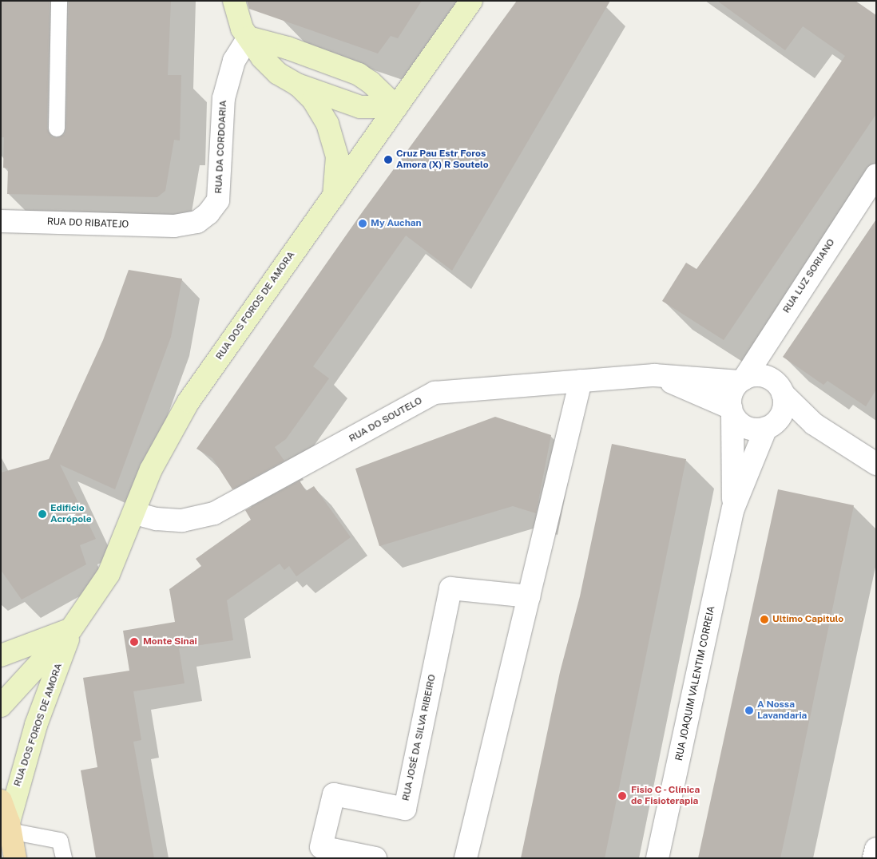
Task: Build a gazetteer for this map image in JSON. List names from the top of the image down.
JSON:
{
  "streets": {
    "main road": ["RUA DOS FOROS DE AMORA"],
    "street": [
      "RUA DA CORDOARIA",
      "RUA DO RIBATEJO",
      "RUA LUZ SORIANO",
      "RUA DO SOUTELO",
      "RUA JOAQUIM VALENTIM CORREIA",
      "RUA JOSÉ DA SILVA RIBEIRO"
    ]
  },
  "crossings": [
    ["RUA DA CORDOARIA", "RUA DO RIBATEJO"],
    ["RUA DOS FOROS DE AMORA", "RUA DO SOUTELO"]
  ],
  "places": [
    "Cruz Pau Estr Foros Amora (X) R Soutelo",
    "My Auchan",
    "Edificio Acrópole",
    "Ultimo Capitulo",
    "Monte Sinai",
    "A Nossa Lavandaria",
    "Fisio C - Clínica de Fisioterapia"
  ]
}
